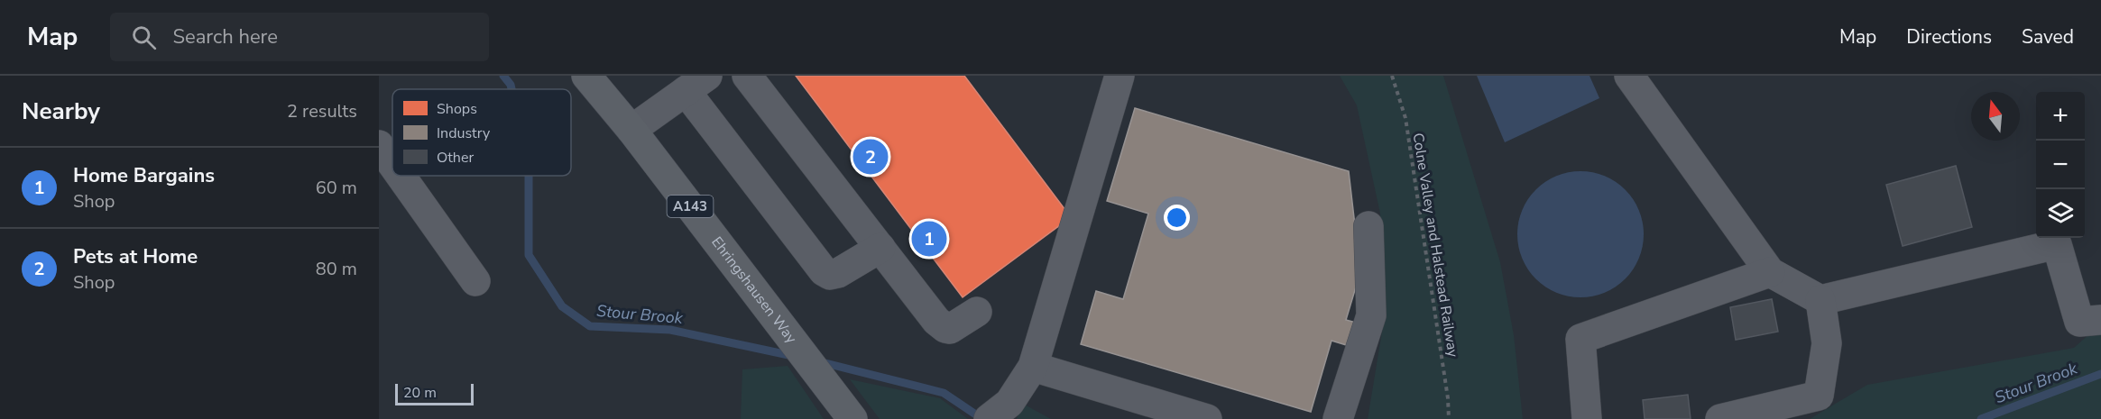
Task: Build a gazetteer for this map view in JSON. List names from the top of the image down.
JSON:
{
  "streets": {
    "main road": ["A143", "Ehringshausen Way"],
    "path": ["Colne Valley and Halstead Railway"]
  },
  "water": ["Stour Brook"],
  "legend": ["Shops", "Industry", "Other"],
  "scale_bar": "20 m",
  "north": "top",
  "page": {
    "header": "Map",
    "search": "Search here",
    "nav": ["Map", "Directions", "Saved"],
    "heading": ["Nearby", "2 results"],
    "map_buttons": ["+", "−"],
    "pins": ["2", "1"],
    "list": [
      {
        "mark": "1",
        "name": "Home Bargains",
        "note": "Shop",
        "value": "60 m"
      },
      {
        "mark": "2",
        "name": "Pets at Home",
        "note": "Shop",
        "value": "80 m"
      }
    ],
    "scale": "20 m"
  }
}
